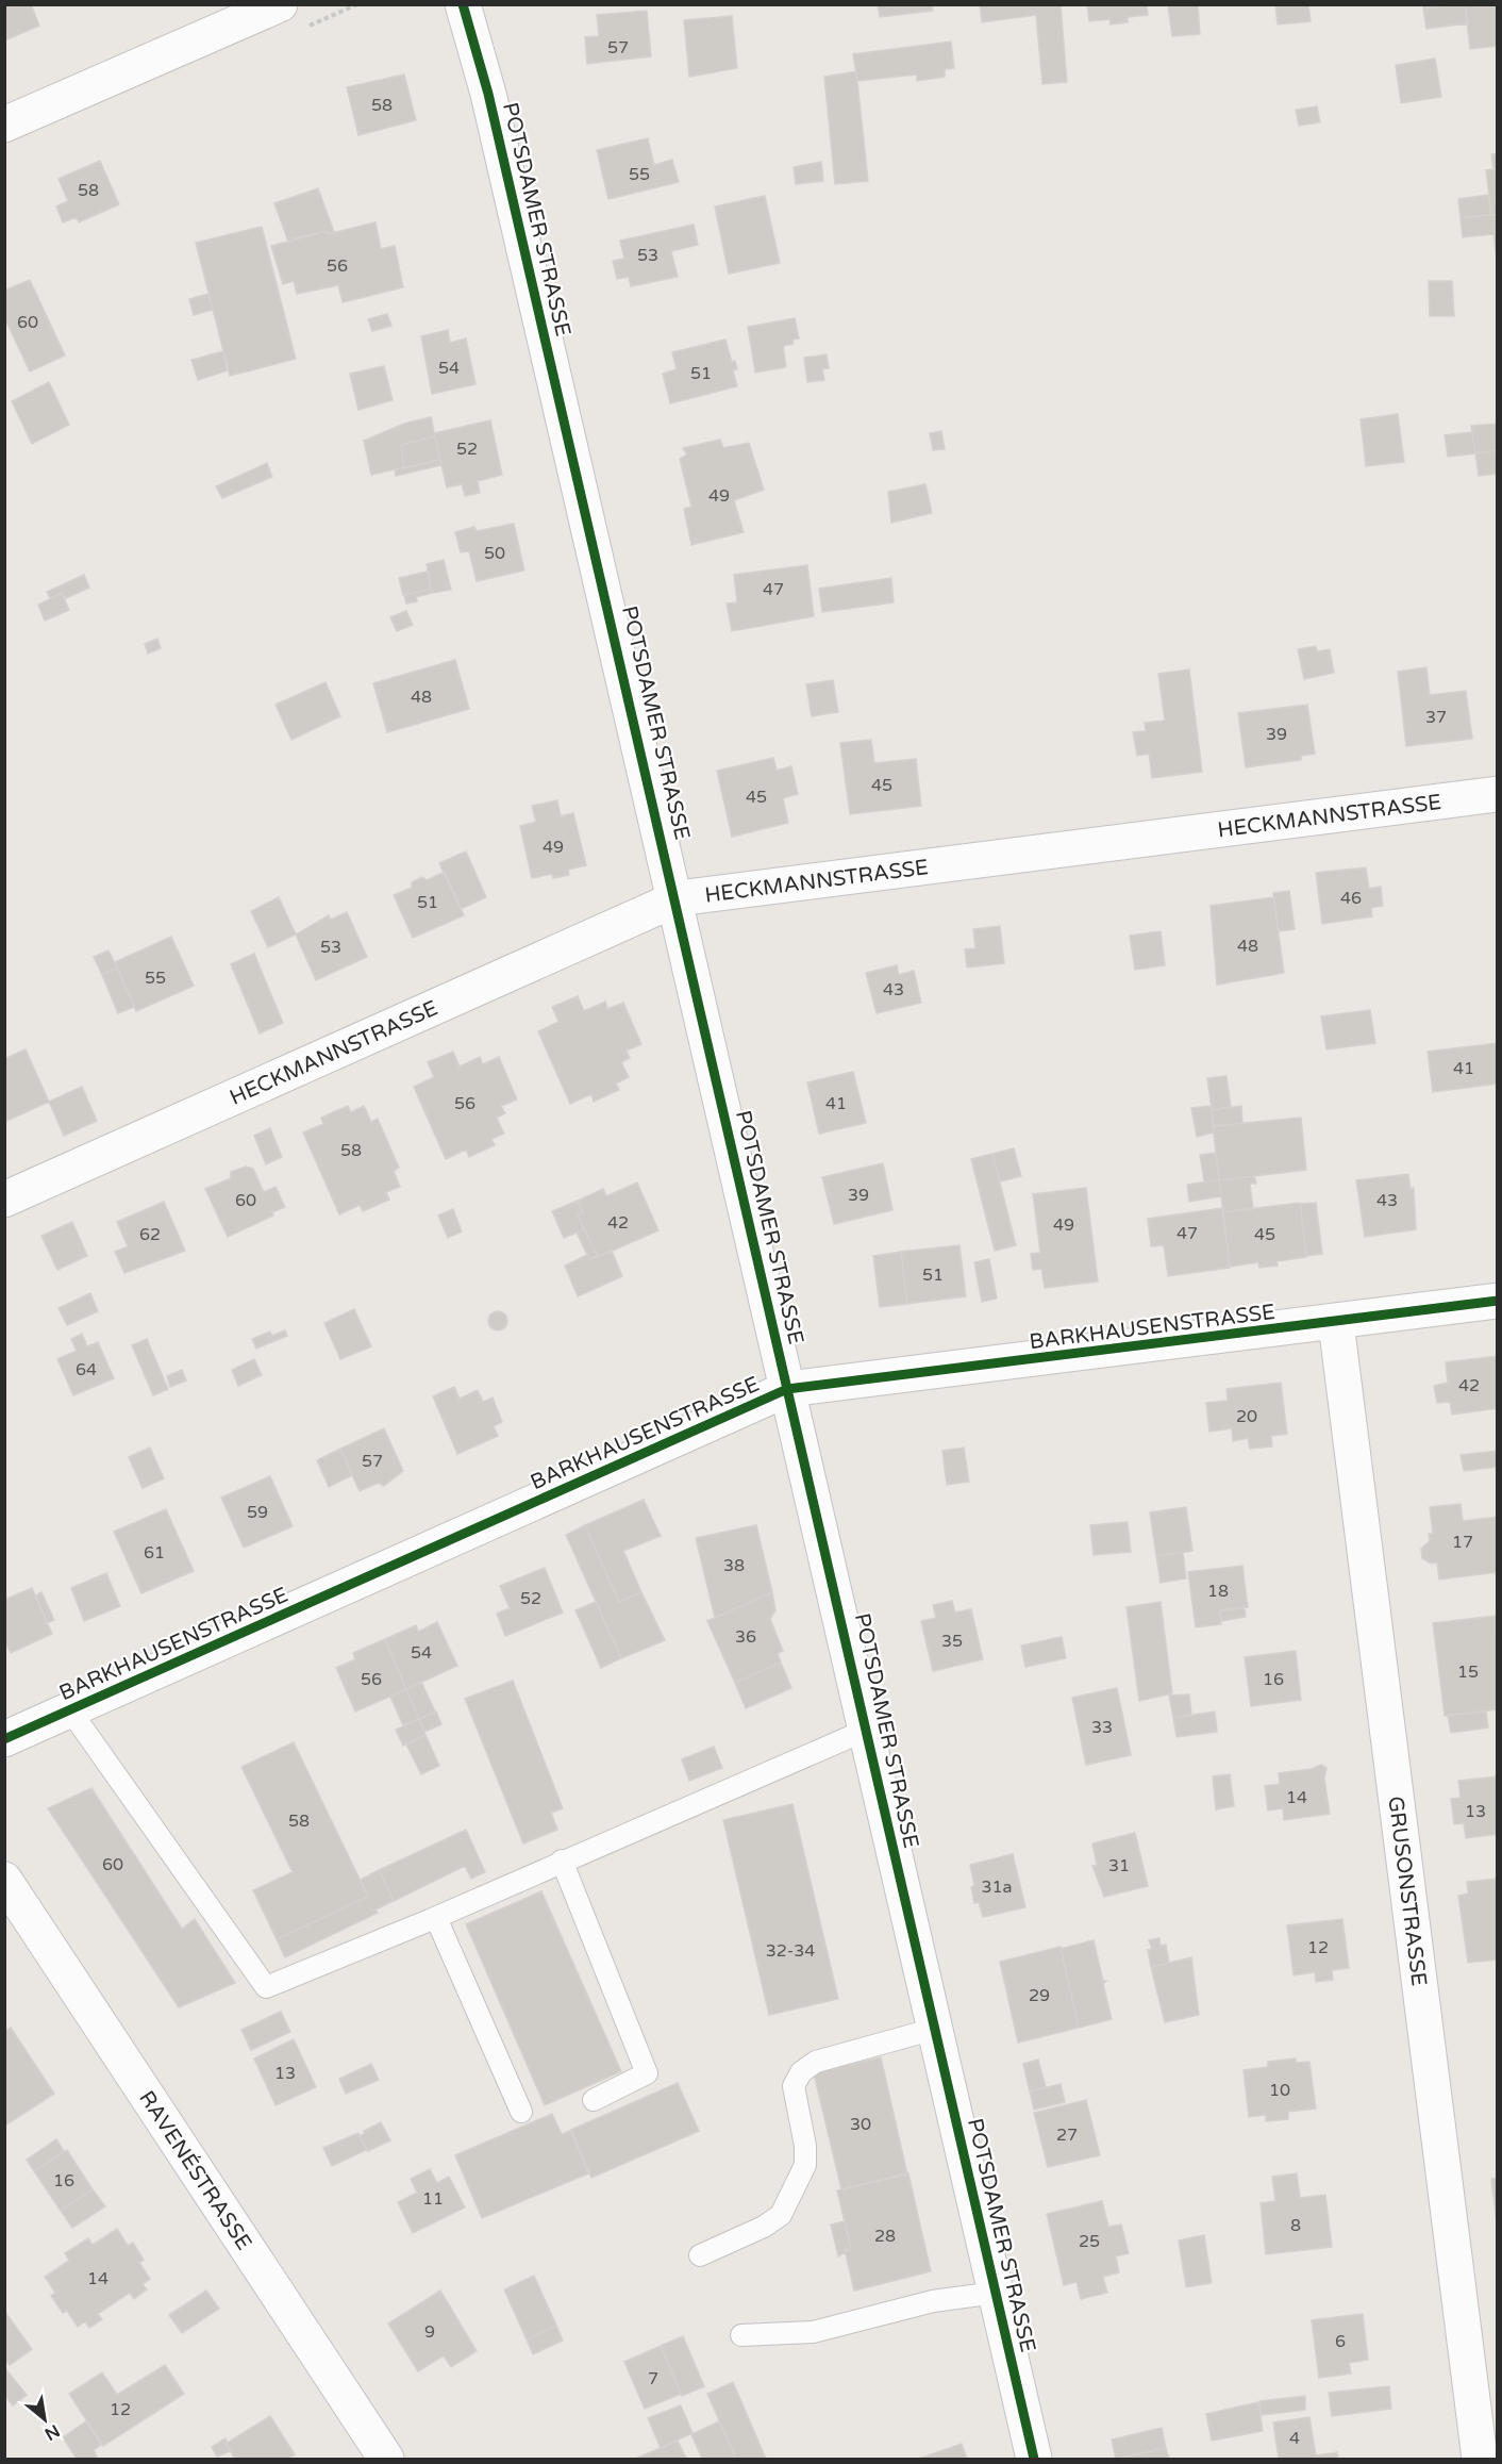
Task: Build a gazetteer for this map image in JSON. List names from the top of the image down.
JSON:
{
  "streets": {
    "street": [
      "POTSDAMER STRASSE",
      "HECKMANNSTRASSE",
      "BARKHAUSENSTRASSE",
      "GRUSONSTRASSE",
      "RAVENÉSTRASSE"
    ]
  },
  "crossings": [
    ["POTSDAMER STRASSE", "HECKMANNSTRASSE"],
    ["POTSDAMER STRASSE", "BARKHAUSENSTRASSE"],
    ["BARKHAUSENSTRASSE", "GRUSONSTRASSE"]
  ],
  "house_numbers": [
    "57",
    "58",
    "55",
    "58",
    "53",
    "56",
    "60",
    "54",
    "51",
    "52",
    "49",
    "50",
    "47",
    "48",
    "37",
    "39",
    "45",
    "45",
    "49",
    "46",
    "51",
    "48",
    "53",
    "55",
    "43",
    "41",
    "56",
    "41",
    "58",
    "39",
    "60",
    "43",
    "42",
    "49",
    "47",
    "62",
    "45",
    "51",
    "64",
    "42",
    "20",
    "57",
    "59",
    "17",
    "61",
    "38",
    "18",
    "52",
    "36",
    "35",
    "54",
    "15",
    "56",
    "16",
    "33",
    "14",
    "13",
    "58",
    "60",
    "31",
    "31a",
    "12",
    "32-34",
    "29",
    "13",
    "10",
    "30",
    "27",
    "16",
    "11",
    "8",
    "28",
    "25",
    "14",
    "9",
    "6",
    "7",
    "12",
    "4"
  ],
  "north": "bottom right"
}
